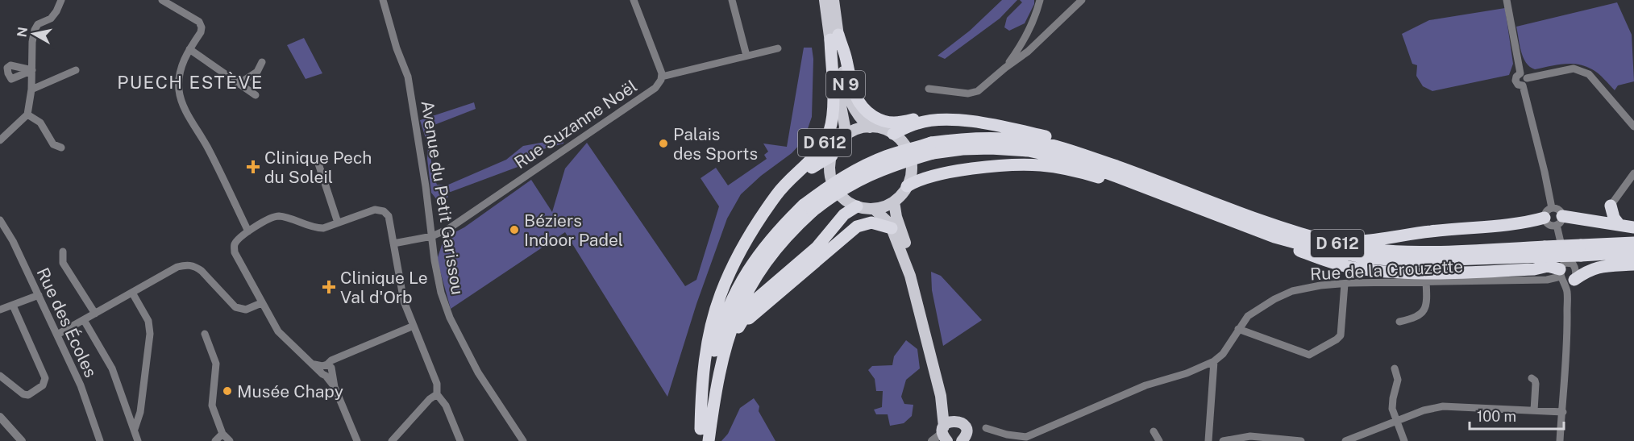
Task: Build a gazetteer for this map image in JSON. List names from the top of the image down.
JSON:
{
  "streets": {
    "highway": ["D 612"],
    "main road": ["N 9"],
    "street": [
      "Rue Suzanne Noël",
      "Avenue du Petit Garissou",
      "Rue de la Crouzette",
      "Rue des Écoles"
    ]
  },
  "crossings": [
    ["N 9", "D 612"],
    ["Rue Suzanne Noël", "Avenue du Petit Garissou"],
    ["D 612", "Rue de la Crouzette"]
  ],
  "districts": ["PUECH ESTÈVE"],
  "places": {
    "other": ["Palais des Sports", "Béziers Indoor Padel", "Musée Chapy"],
    "health": ["Clinique Pech du Soleil", "Clinique Le Val d'Orb"]
  },
  "scale_bar": "100 m",
  "north": "left"
}
